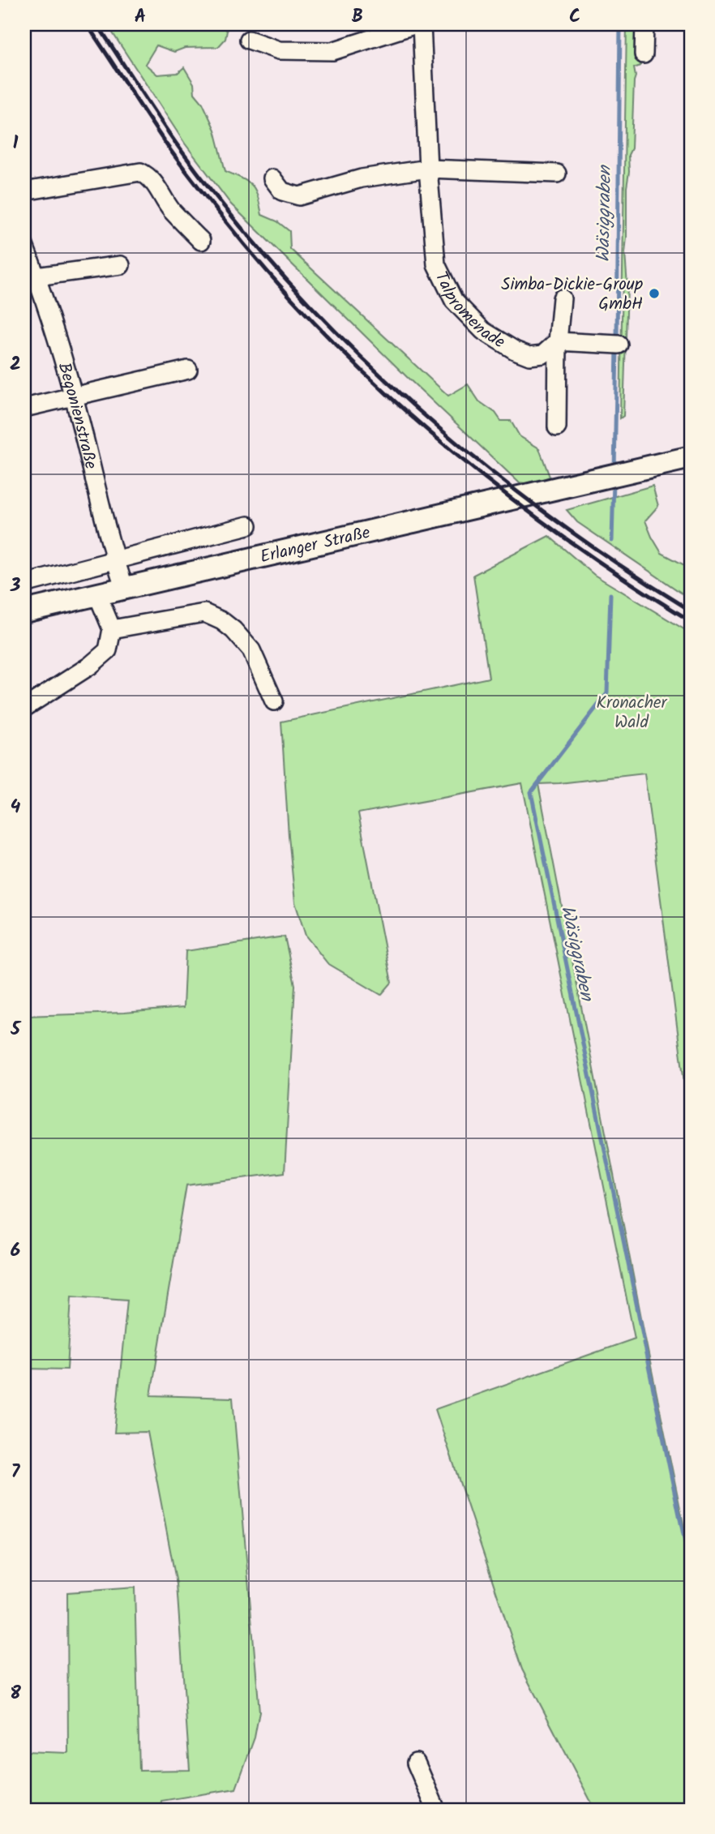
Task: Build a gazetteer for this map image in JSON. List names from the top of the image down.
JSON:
{
  "streets": {
    "main road": ["Erlanger Straße"],
    "street": ["Talpromenade", "Begonienstraße"]
  },
  "crossings": [
    ["Begonienstraße", "Erlanger Straße"]
  ],
  "water": ["Wäsiggraben"],
  "parks": ["Kronacher Wald"],
  "places": ["Simba-Dickie-Group GmbH"],
  "grid": {
    "columns": ["A", "B", "C"],
    "rows": [
      "1",
      "2",
      "3",
      "4",
      "5",
      "6",
      "7",
      "8"
    ]
  }
}
